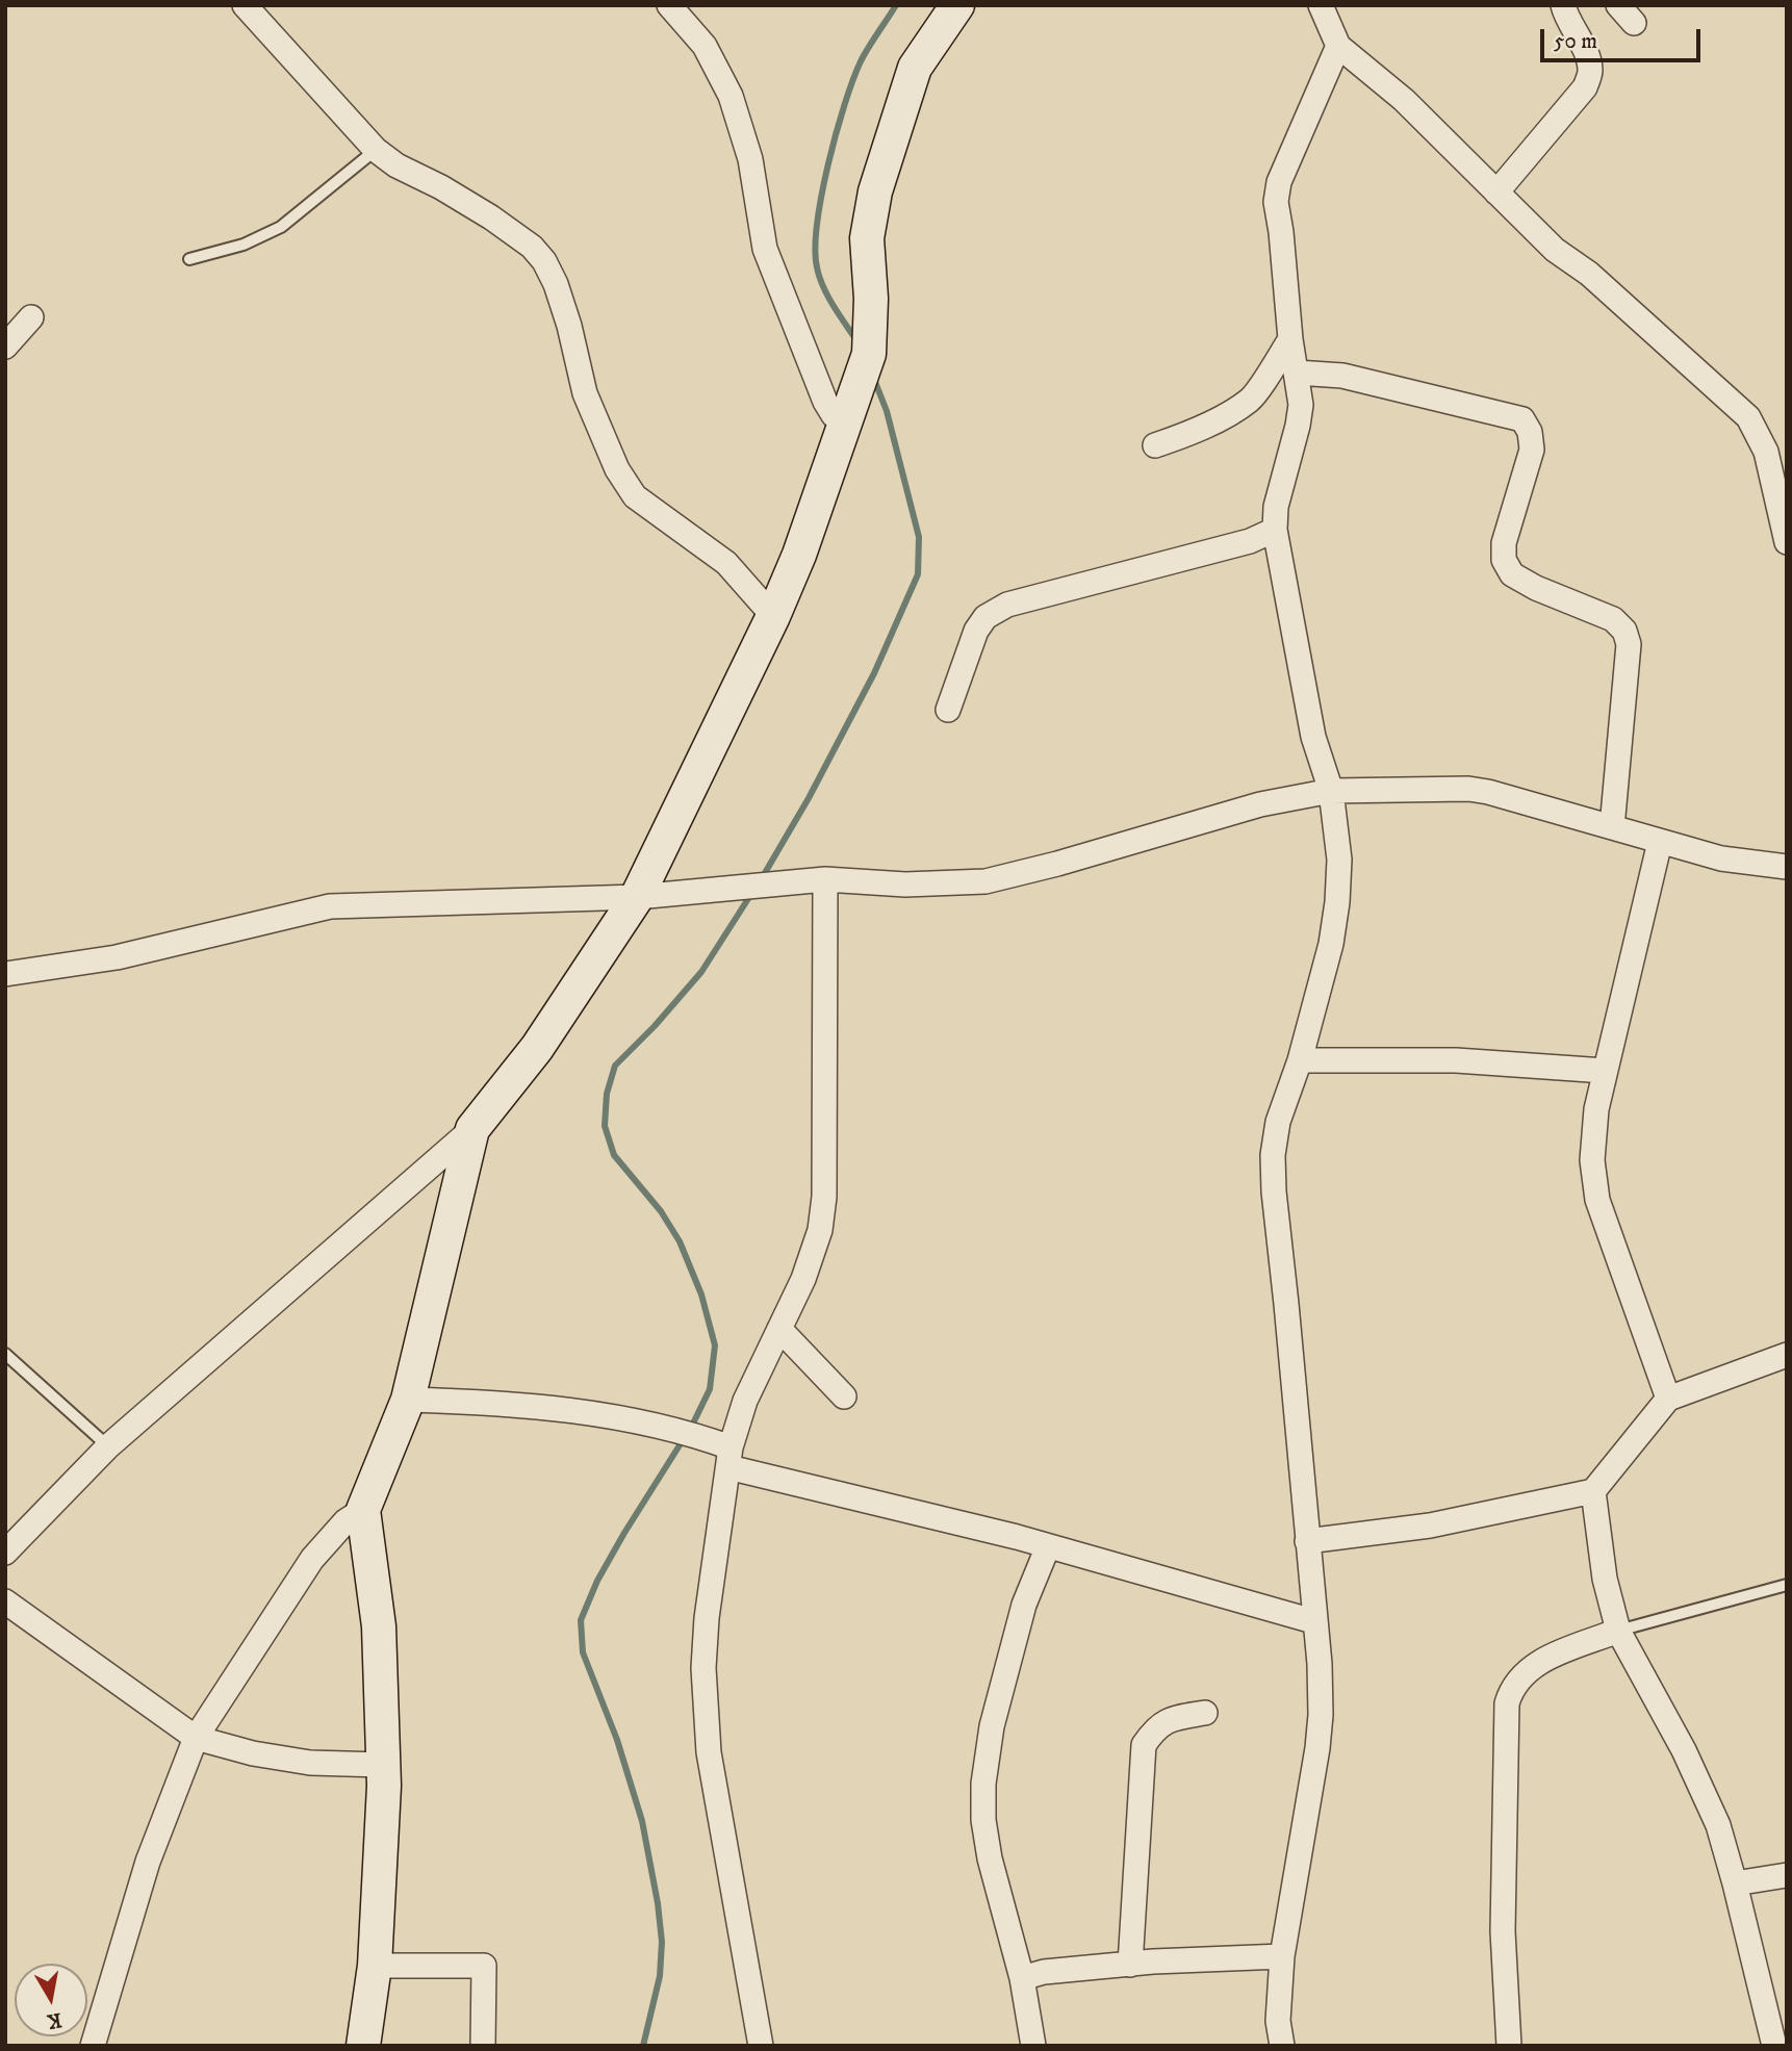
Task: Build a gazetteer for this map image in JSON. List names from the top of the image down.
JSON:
{
  "scale_bar": "50 m",
  "north": "bottom"
}
